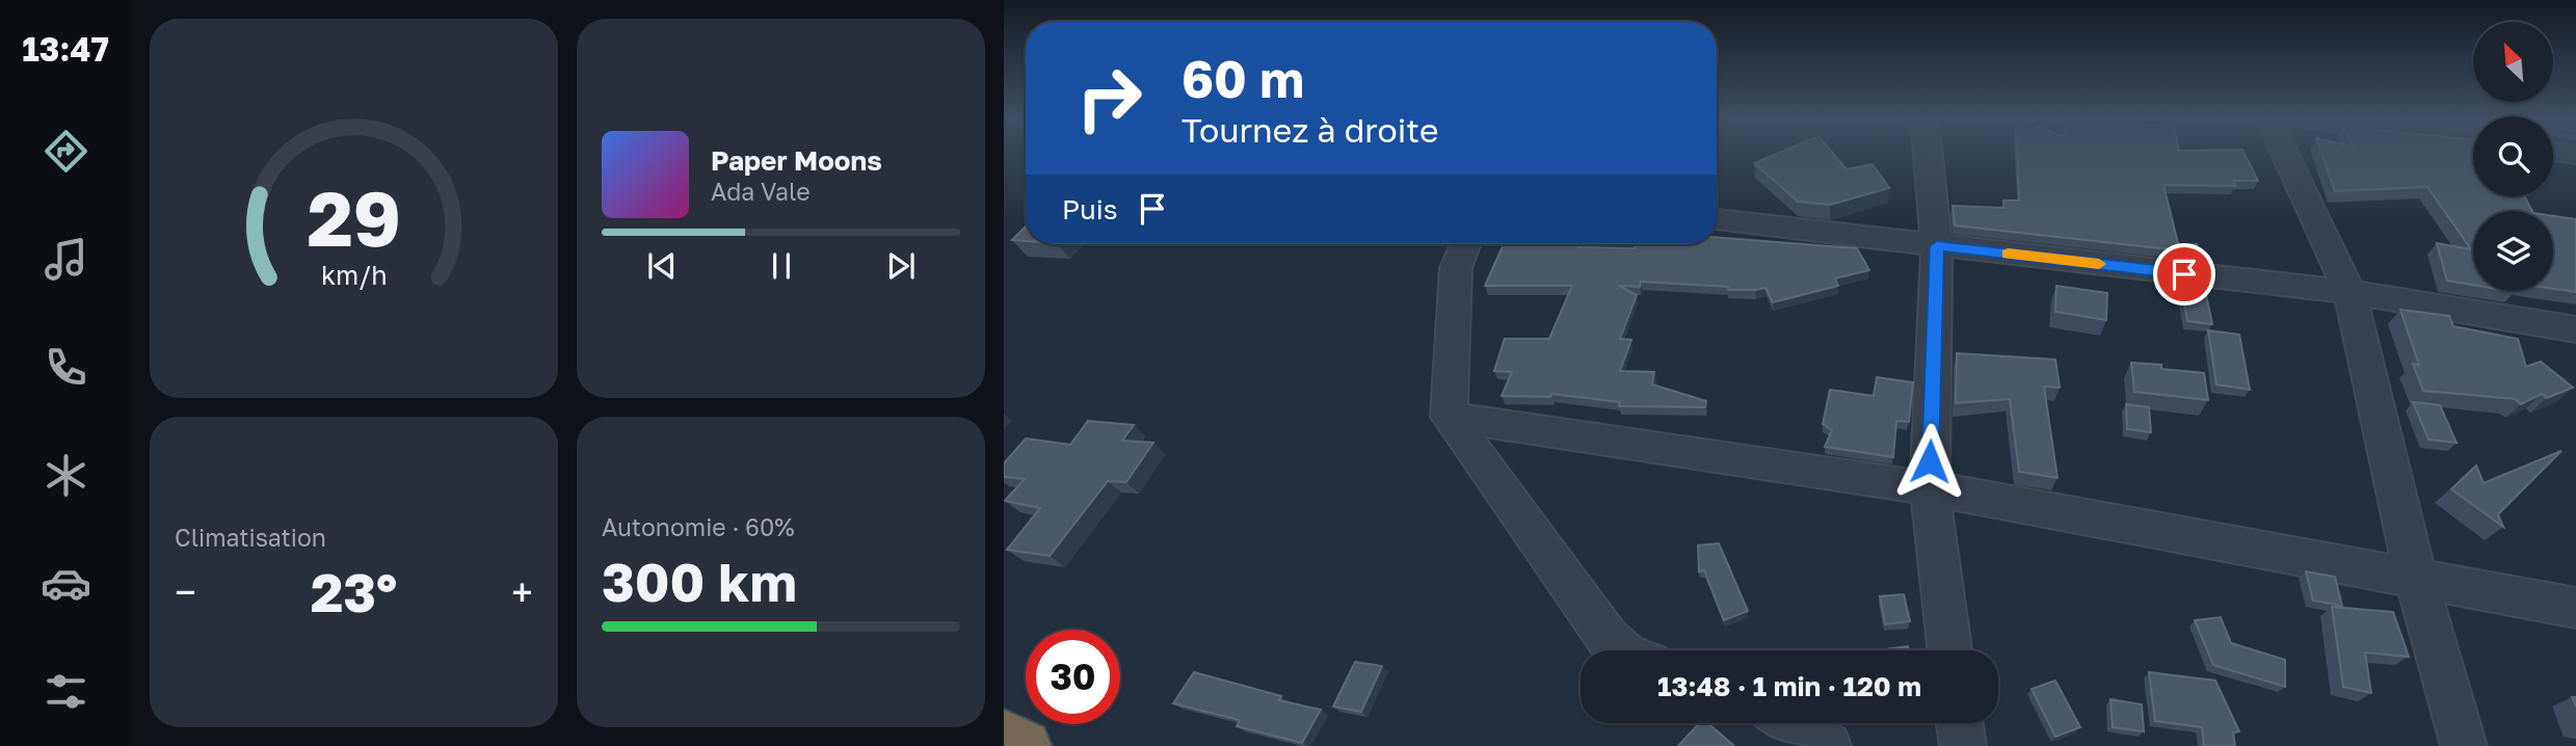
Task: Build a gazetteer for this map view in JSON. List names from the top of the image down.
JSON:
{
  "north": "top left",
  "page": {
    "tabs": "13:47",
    "turn": ["60 m", "Tournez à droite"],
    "song": ["Paper Moons", "Ada Vale"],
    "then": "Puis",
    "tile": [
      "Climatisation",
      ["Autonomie · 60%", "300 km"]
    ],
    "heat": ["−", "23°", "+"],
    "limit": "30",
    "trip": "13:48 · 1 min · 120 m",
    "gauge": ["29", "km/h"]
  }
}
